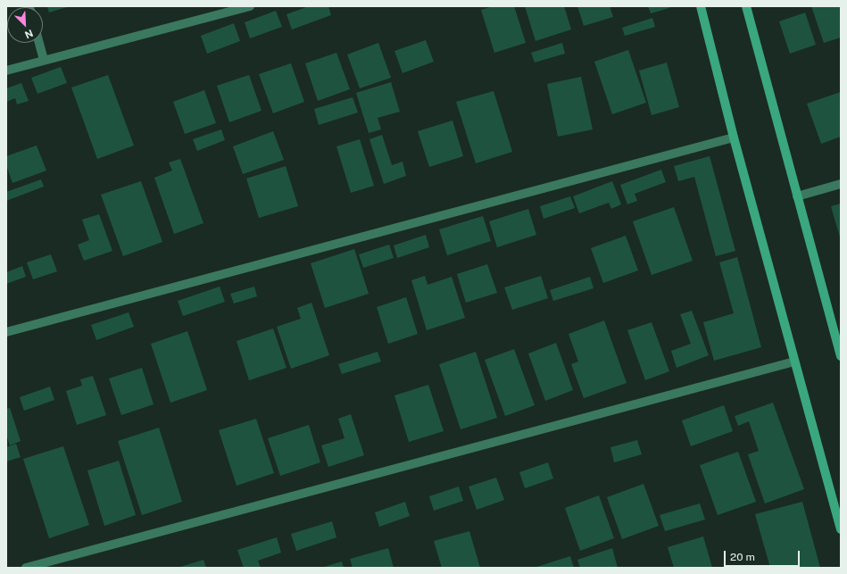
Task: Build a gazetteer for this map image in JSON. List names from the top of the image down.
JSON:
{
  "scale_bar": "20 m",
  "north": "bottom right"
}
